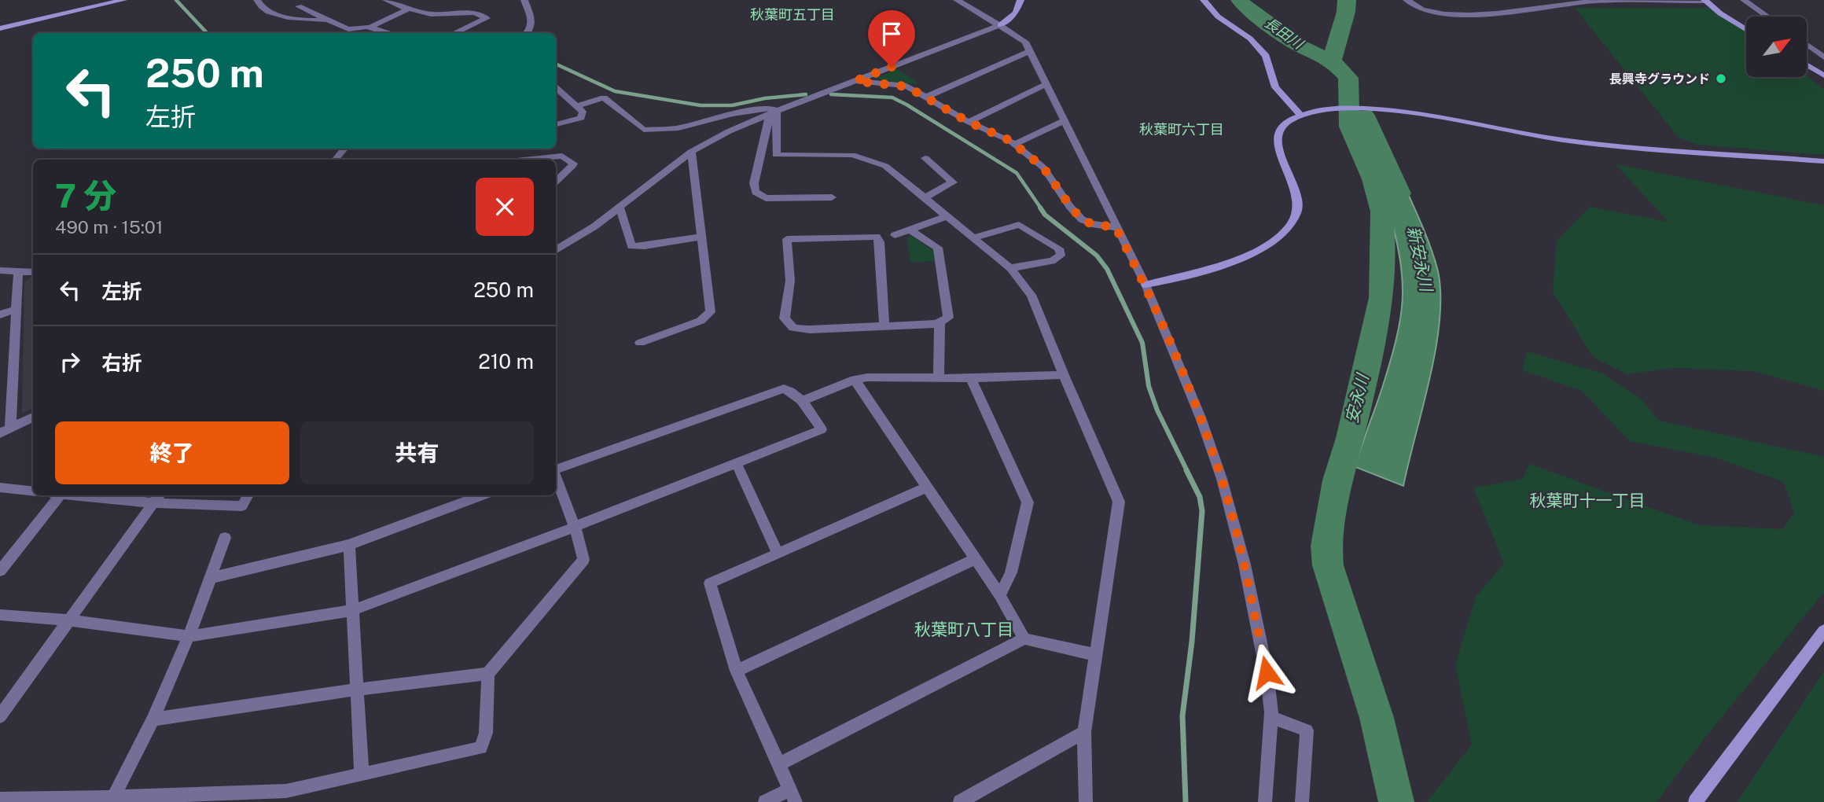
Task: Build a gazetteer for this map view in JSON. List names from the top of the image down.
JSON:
{
  "districts": [
    "秋葉町五丁目",
    "秋葉町六丁目",
    "秋葉町十一丁目",
    "秋葉町八丁目"
  ],
  "water": ["長田川", "新安永川", "安永川"],
  "places": ["長興寺グラウンド"],
  "north": "top right",
  "page": {
    "turn": ["250 m", "左折"],
    "heading": ["7 分", "490 m · 15:01"],
    "list": [
      {
        "name": "左折",
        "value": "250 m"
      },
      {
        "name": "右折",
        "value": "210 m"
      }
    ],
    "buttons": ["終了", "共有"]
  }
}
